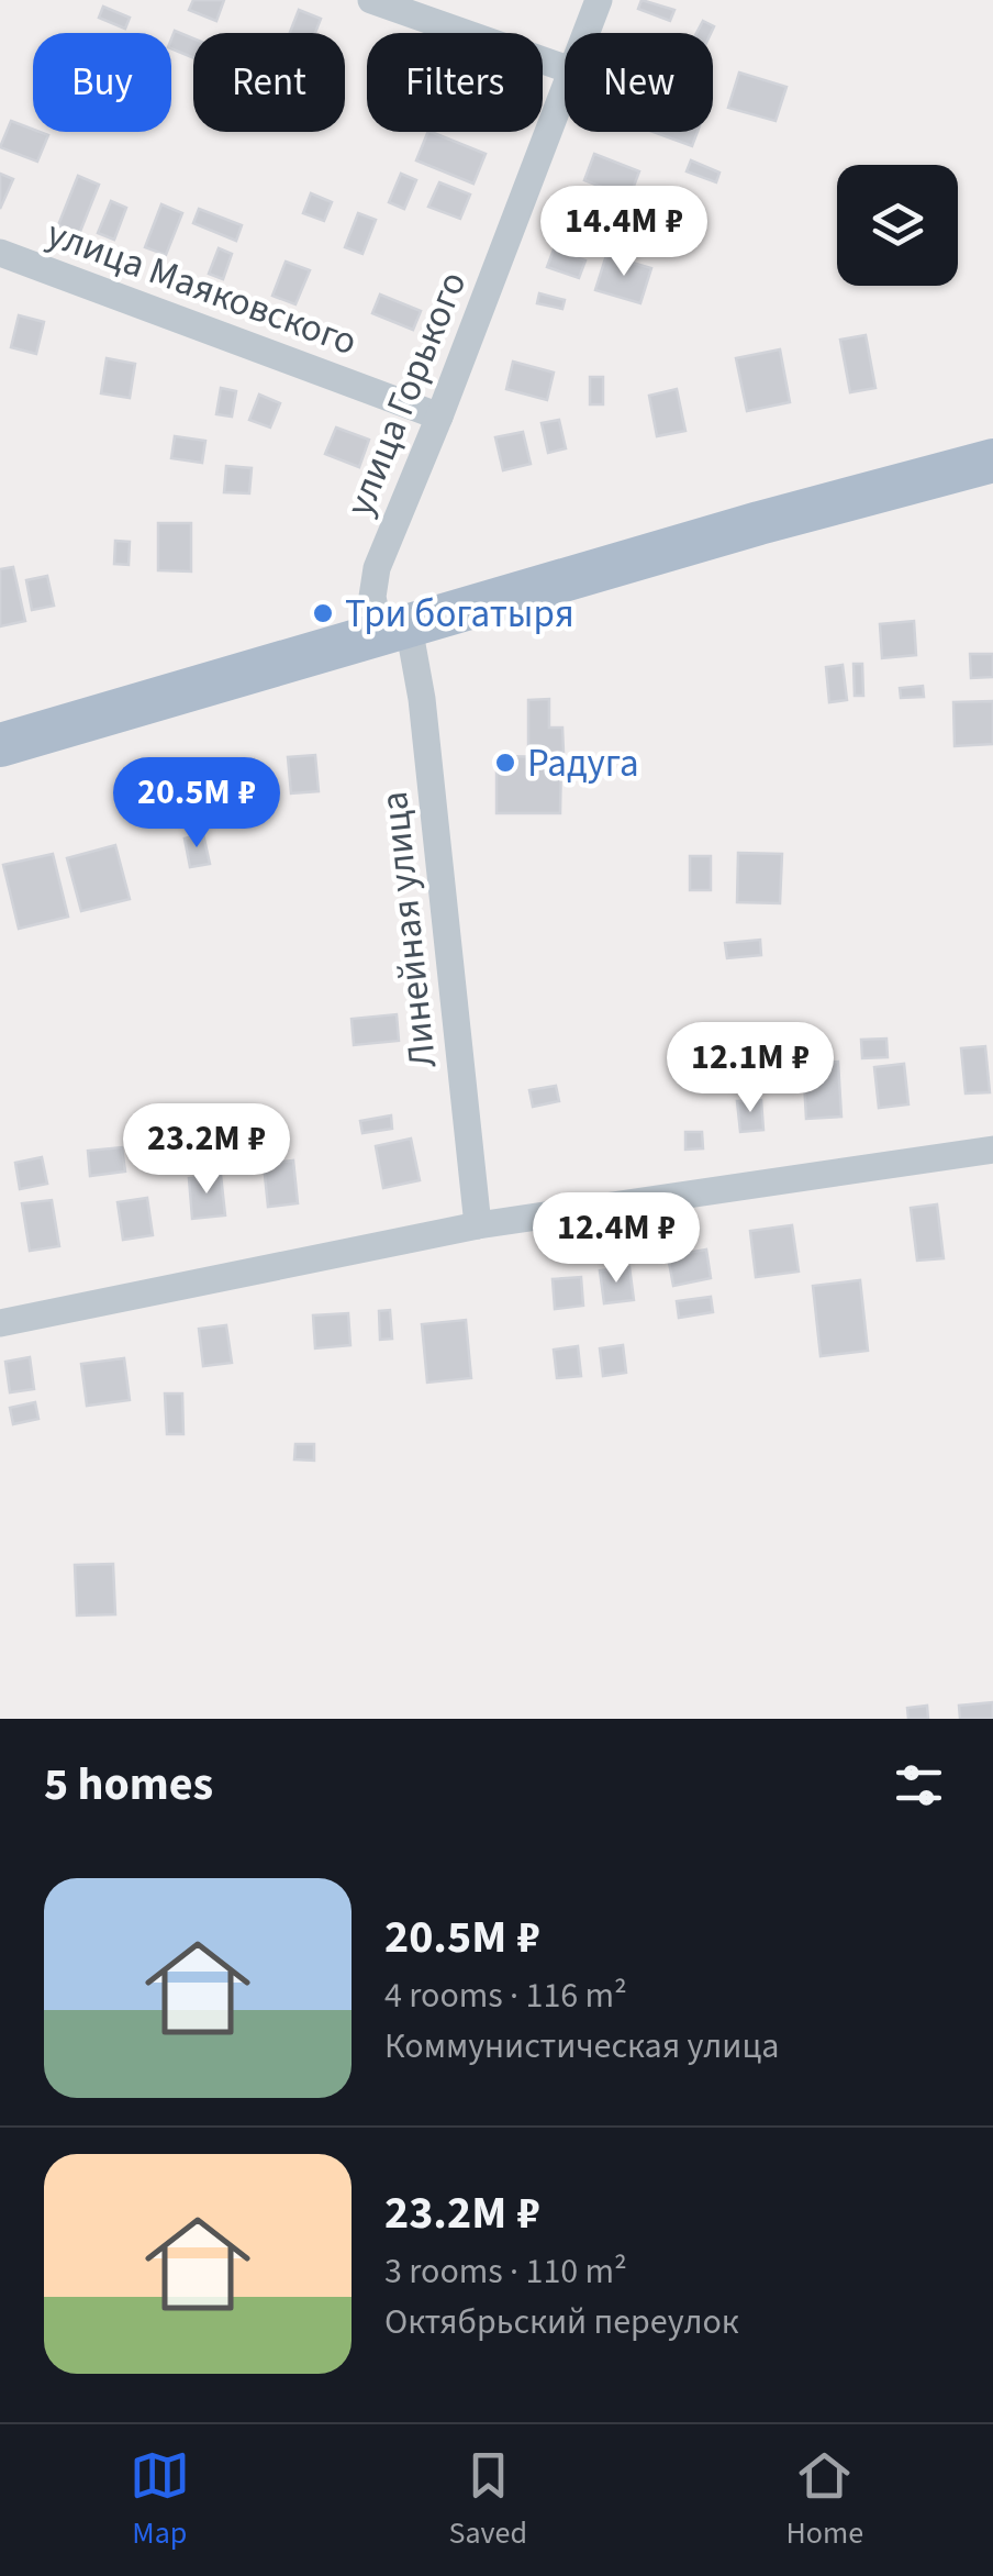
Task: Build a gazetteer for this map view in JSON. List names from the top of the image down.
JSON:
{
  "streets": {
    "street": ["улица Маяковского", "улица Горького", "Линейная улица"]
  },
  "crossings": [
    ["улица Маяковского", "улица Горького"],
    ["улица Горького", "Линейная улица"]
  ],
  "places": ["Три богатыря", "Радуга"],
  "page": {
    "chip": [
      "Buy",
      "Rent",
      "Filters",
      "New"
    ],
    "price": [
      "14.4M ₽",
      "20.5M ₽",
      "12.1M ₽",
      "23.2M ₽",
      "12.4M ₽"
    ],
    "heading": "5 homes",
    "list": [
      {
        "name": "20.5M ₽",
        "note": "4 rooms · 116 m² · Коммунистическая улица"
      },
      {
        "name": "23.2M ₽",
        "note": "3 rooms · 110 m² · Октябрьский переулок"
      }
    ],
    "tabs": ["Map", "Saved", "Home"]
  }
}
